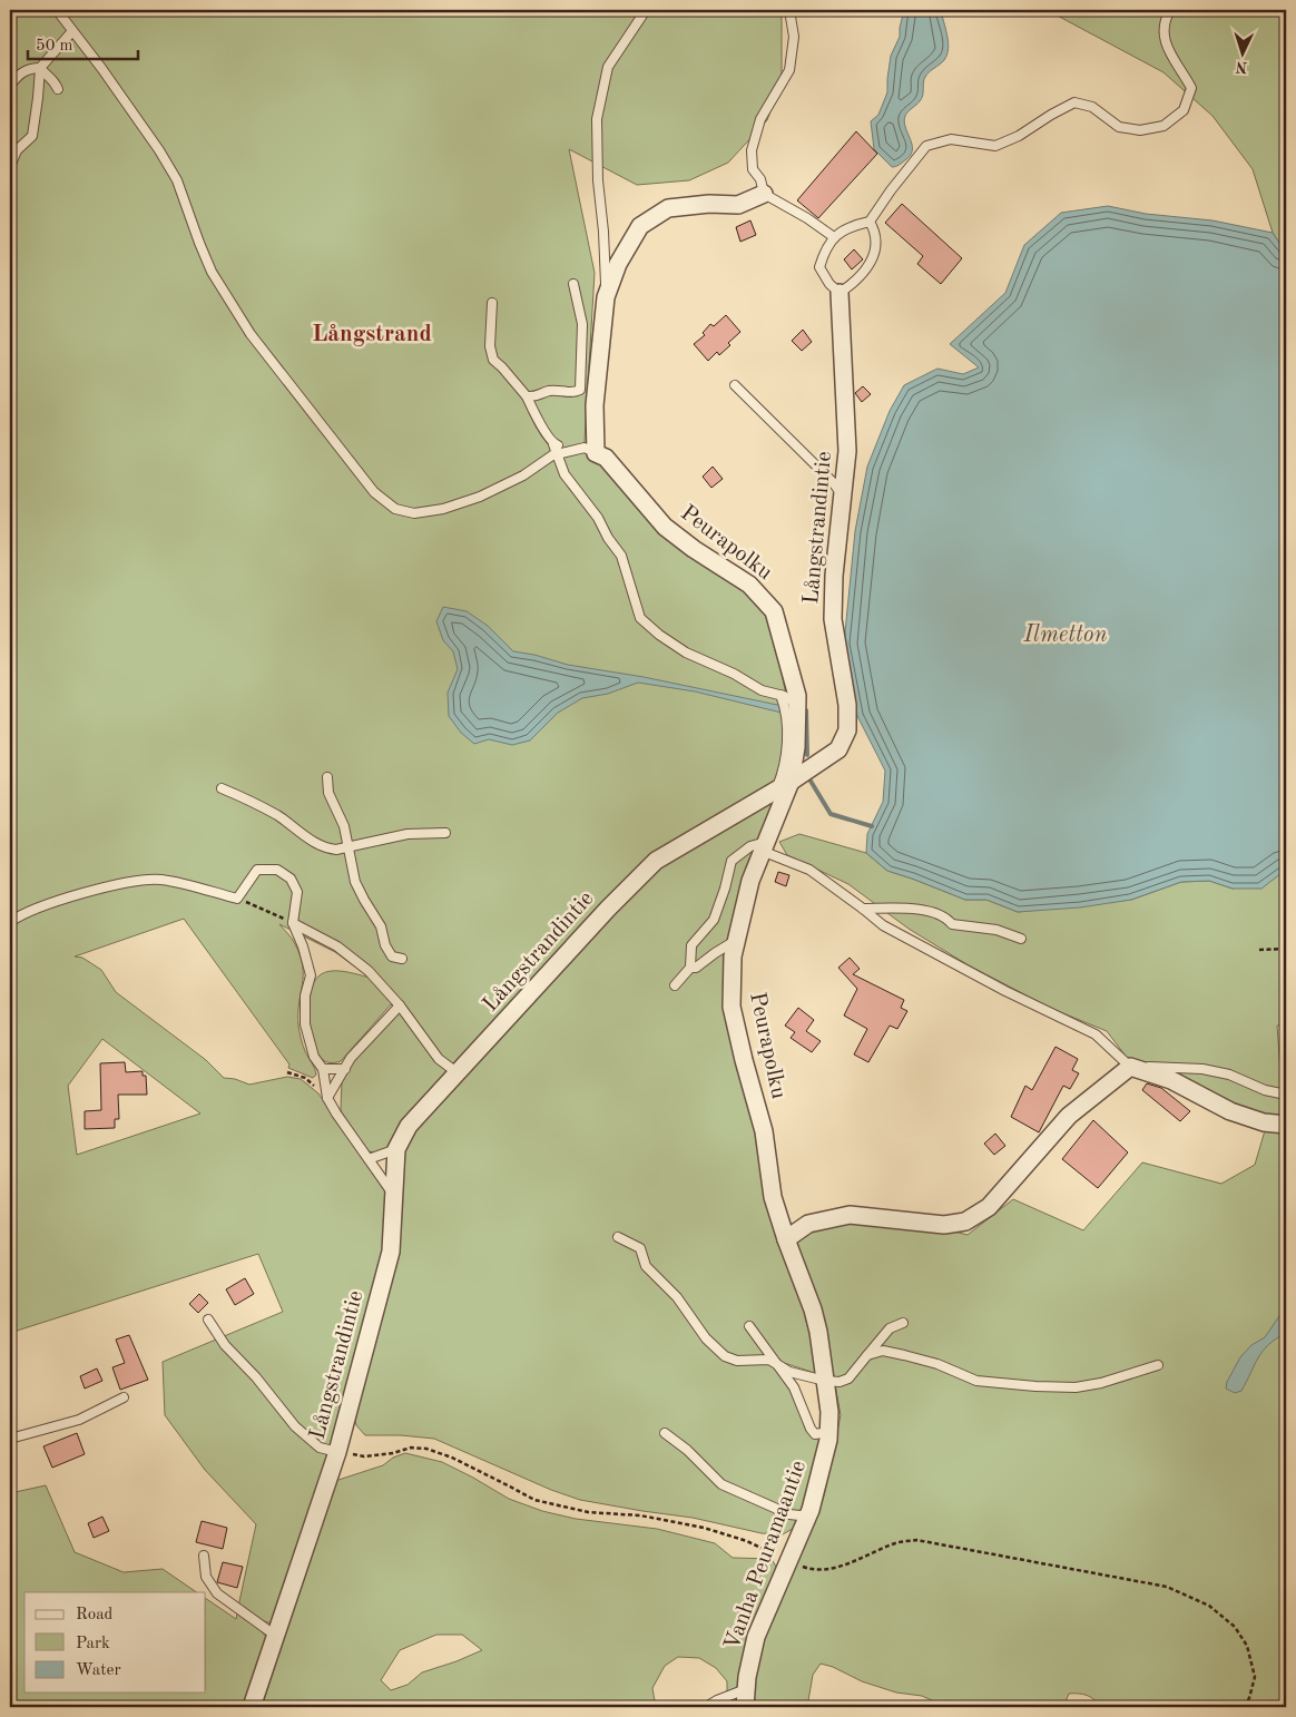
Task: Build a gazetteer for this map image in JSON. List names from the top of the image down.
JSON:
{
  "streets": {
    "street": ["Långstrandintie", "Peurapolku", "Vanha Peuramaantie"]
  },
  "crossings": [
    ["Långstrandintie", "Peurapolku"],
    ["Peurapolku", "Vanha Peuramaantie"]
  ],
  "districts": ["Långstrand"],
  "water": ["Ilmetton"],
  "legend": ["Road", "Park", "Water"],
  "scale_bar": "50 m",
  "north": "bottom"
}
